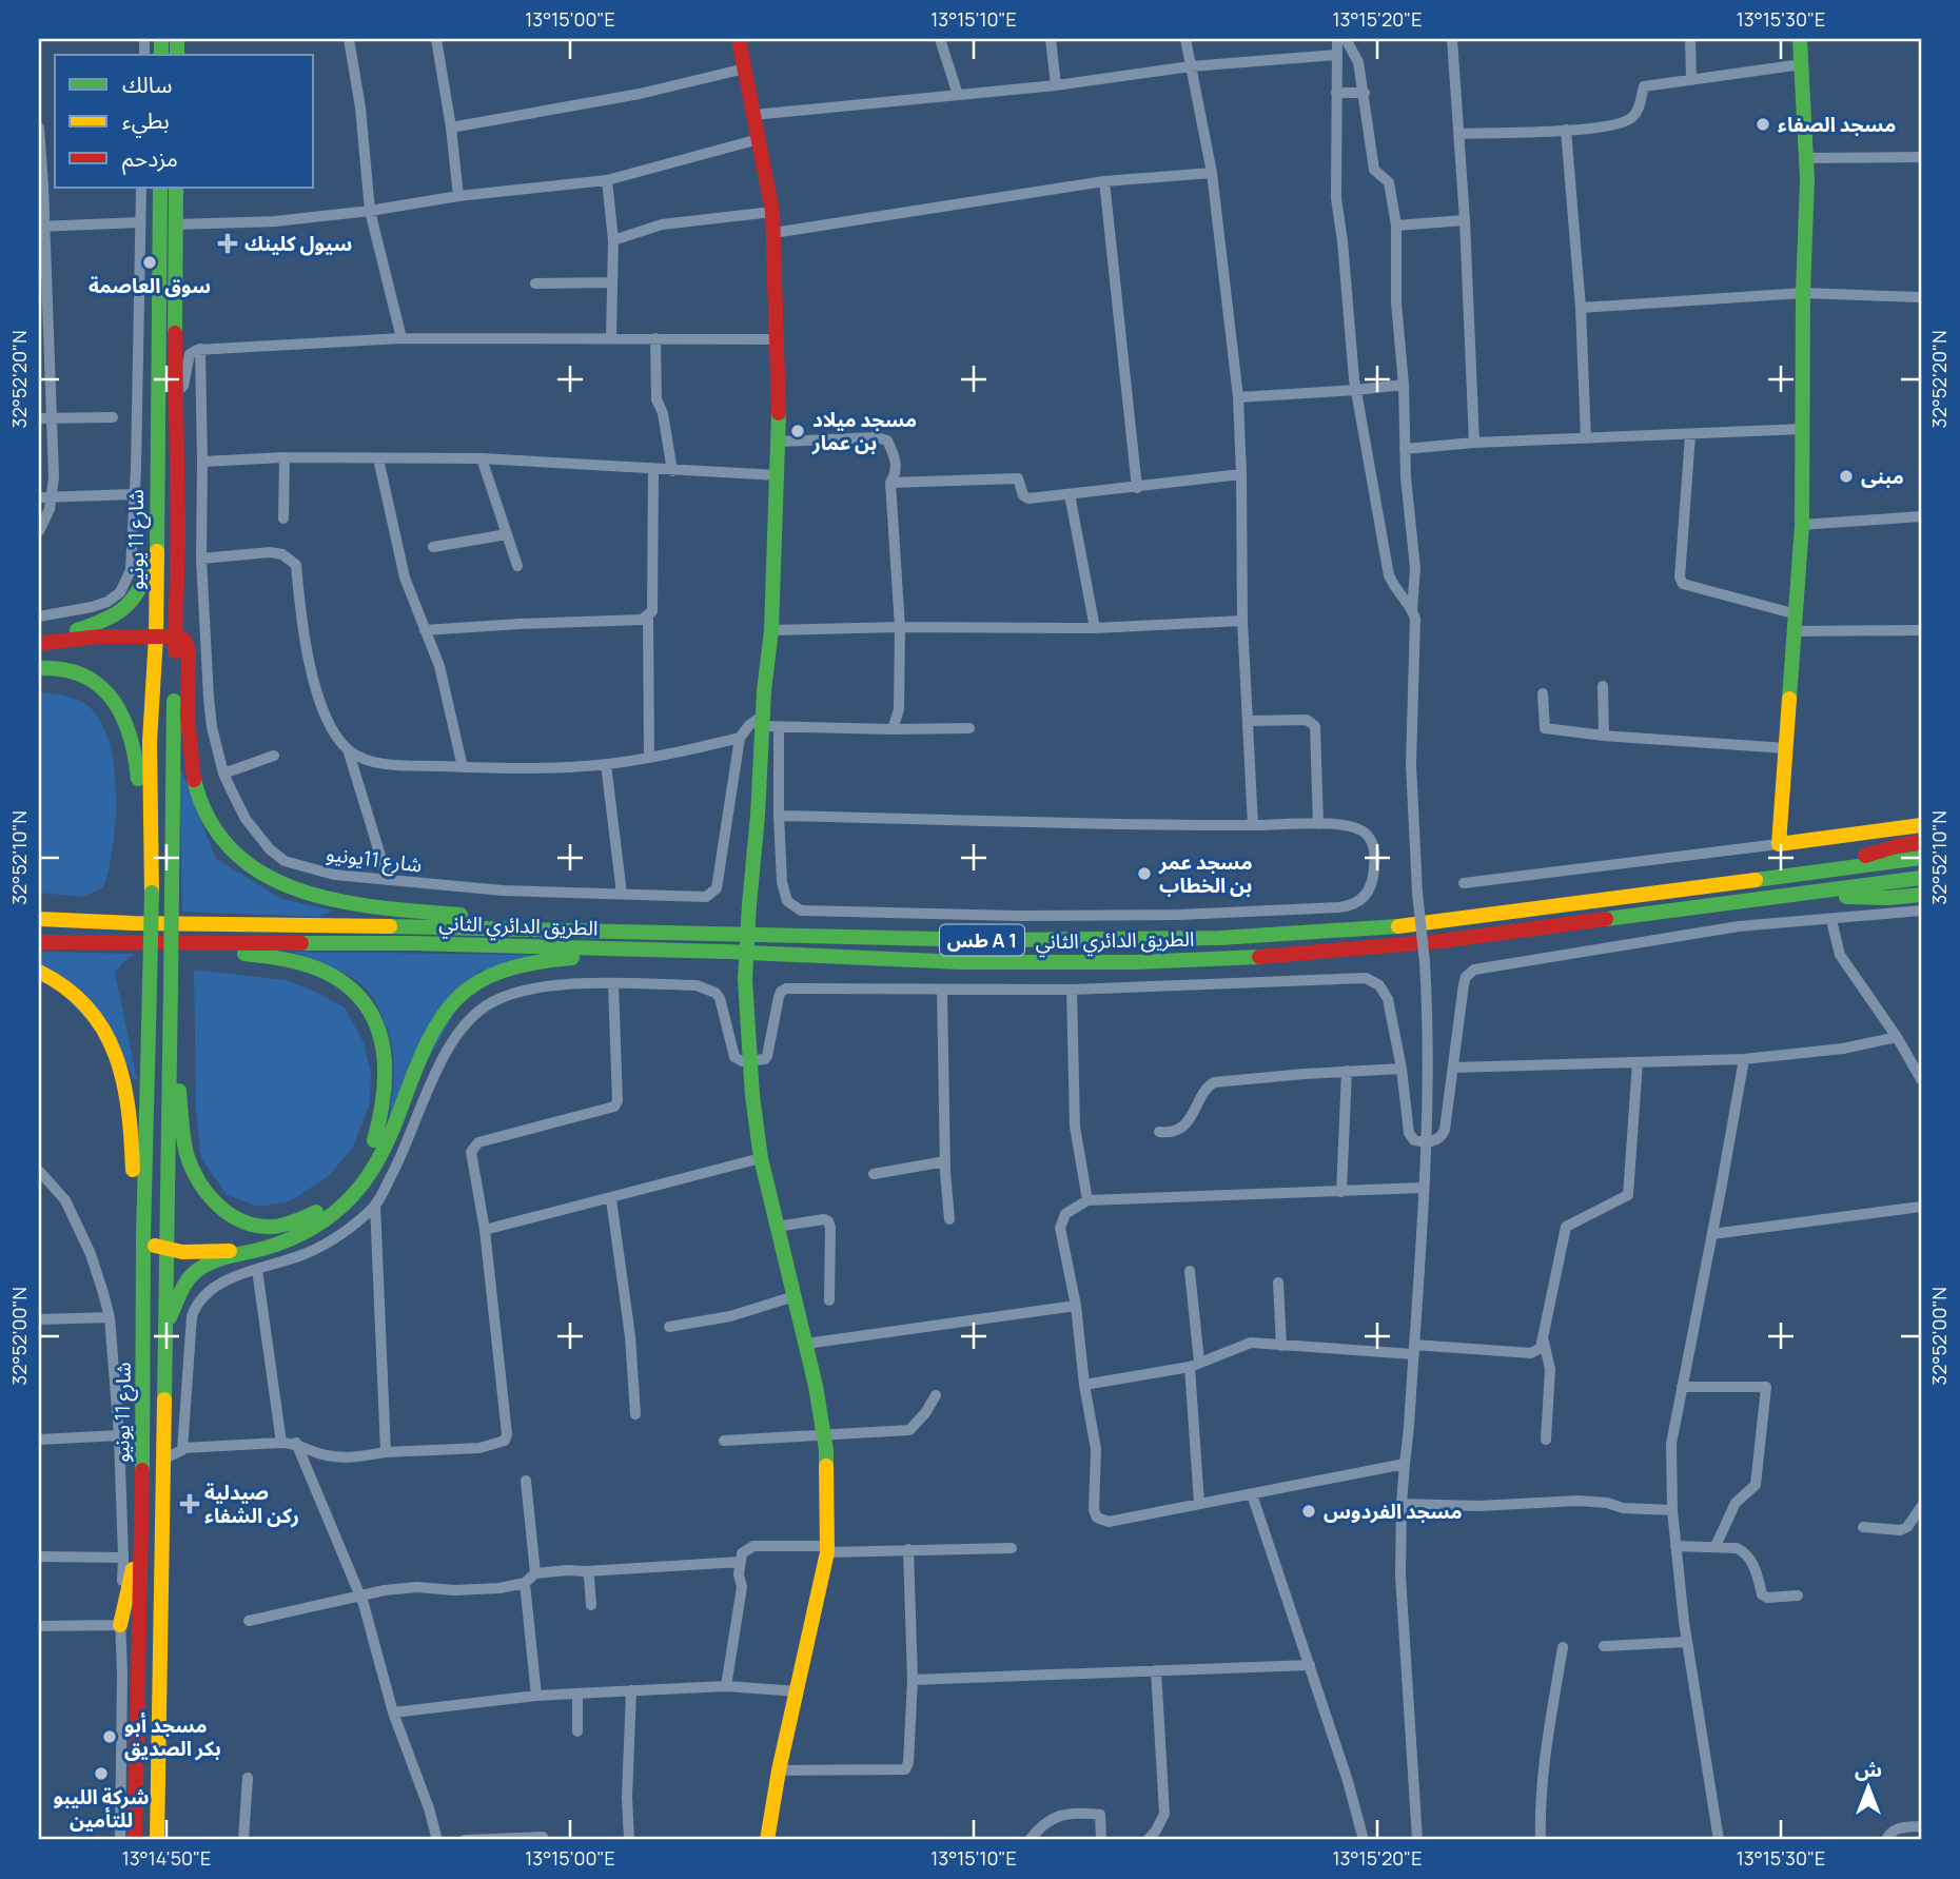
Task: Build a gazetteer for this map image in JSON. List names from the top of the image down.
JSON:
{
  "streets": {
    "main road": ["شارع 11 يونيو", "الطريق الدائري الثاني", "طس A 1"],
    "street": ["شارع 11يونيو"]
  },
  "places": {
    "other": [
      "مسجد الصفاء",
      "سوق العاصمة",
      "مسجد ميلاد بن عمار",
      "مبنى",
      "مسجد عمر بن الخطاب",
      "مسجد الفردوس",
      "مسجد أبو بكر الصديق",
      "شركة الليبو للتأمين"
    ],
    "health": ["سيول كلينك", "صيدلية ركن الشفاء"]
  },
  "legend": ["سالك", "بطيء", "مزدحم"],
  "north": "top",
  "coordinates": [
    "13°15'00\"E",
    "13°15'10\"E",
    "13°15'20\"E",
    "13°15'30\"E",
    "32°52'20\"N",
    "32°52'10\"N",
    "32°52'00\"N",
    "13°14'50\"E"
  ]
}
